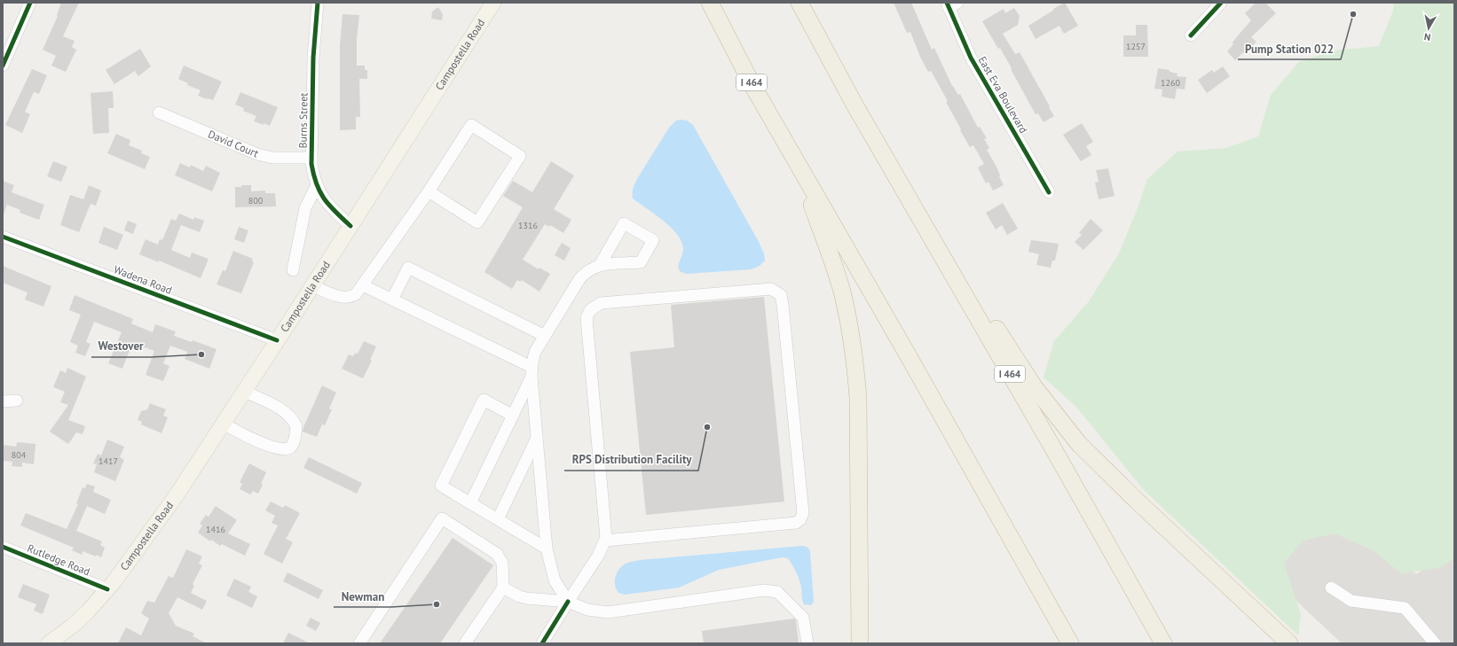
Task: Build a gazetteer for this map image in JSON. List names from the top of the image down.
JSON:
{
  "streets": {
    "highway": ["I 464"],
    "main road": ["Campostella Road"],
    "street": [
      "East Eva Boulevard",
      "Burns Street",
      "David Court",
      "Wadena Road",
      "Rutledge Road"
    ]
  },
  "crossings": [
    ["Campostella Road", "Burns Street"],
    ["Campostella Road", "Wadena Road"],
    ["Campostella Road", "Rutledge Road"],
    ["Burns Street", "David Court"]
  ],
  "places": [
    "Pump Station 022",
    "Westover",
    "RPS Distribution Facility",
    "Newman"
  ],
  "house_numbers": [
    "1257",
    "1260",
    "800",
    "1316",
    "804",
    "1417",
    "1416"
  ],
  "north": "bottom"
}
